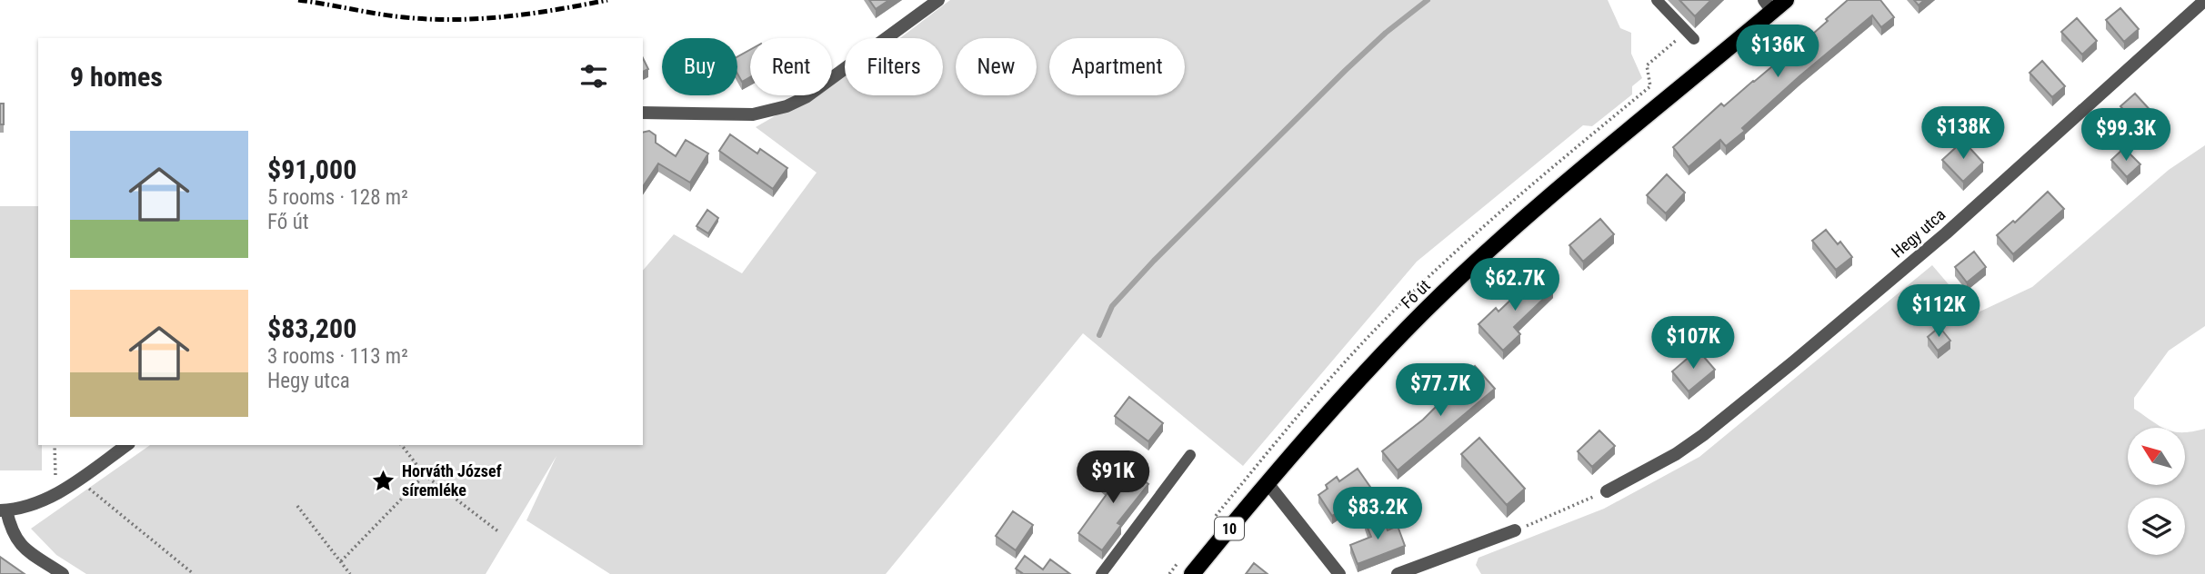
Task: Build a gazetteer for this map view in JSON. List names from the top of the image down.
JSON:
{
  "streets": {
    "main road": ["Fő út", "10"],
    "street": ["Hegy utca"]
  },
  "places": {
    "place": ["Horváth József síremléke"]
  },
  "north": "top left",
  "page": {
    "price": [
      "$136K",
      "$138K",
      "$99.3K",
      "$62.7K",
      "$112K",
      "$107K",
      "$77.7K",
      "$91K",
      "$83.2K"
    ],
    "chip": [
      "Buy",
      "Rent",
      "Filters",
      "New",
      "Apartment"
    ],
    "heading": "9 homes",
    "list": [
      {
        "name": "$91,000",
        "note": "5 rooms · 128 m² · Fő út"
      },
      {
        "name": "$83,200",
        "note": "3 rooms · 113 m² · Hegy utca"
      }
    ]
  }
}
